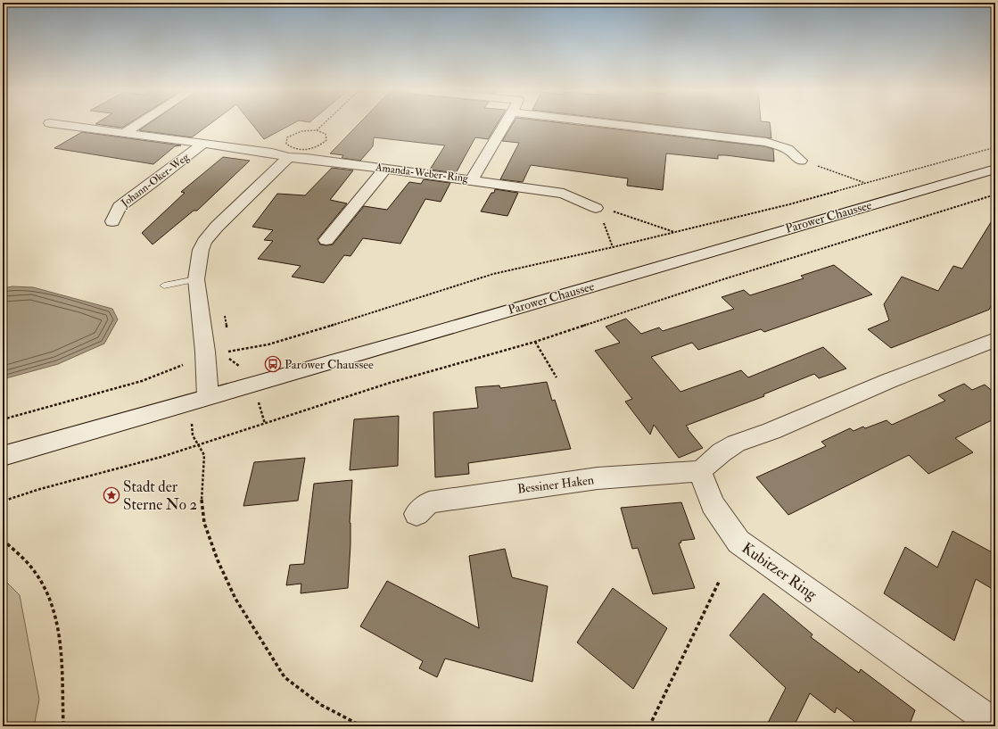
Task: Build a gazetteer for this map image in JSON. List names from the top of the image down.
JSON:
{
  "streets": {
    "street": [
      "Amanda-Weber-Ring",
      "Johann-Oker-Weg",
      "Parower Chaussee",
      "Bessiner Haken",
      "Kubitzer Ring"
    ]
  },
  "crossings": [
    ["Amanda-Weber-Ring", "Johann-Oker-Weg"],
    ["Bessiner Haken", "Kubitzer Ring"]
  ],
  "places": {
    "bus stop": ["Parower Chaussee"],
    "place": ["Stadt der Sterne No 2"]
  }
}
